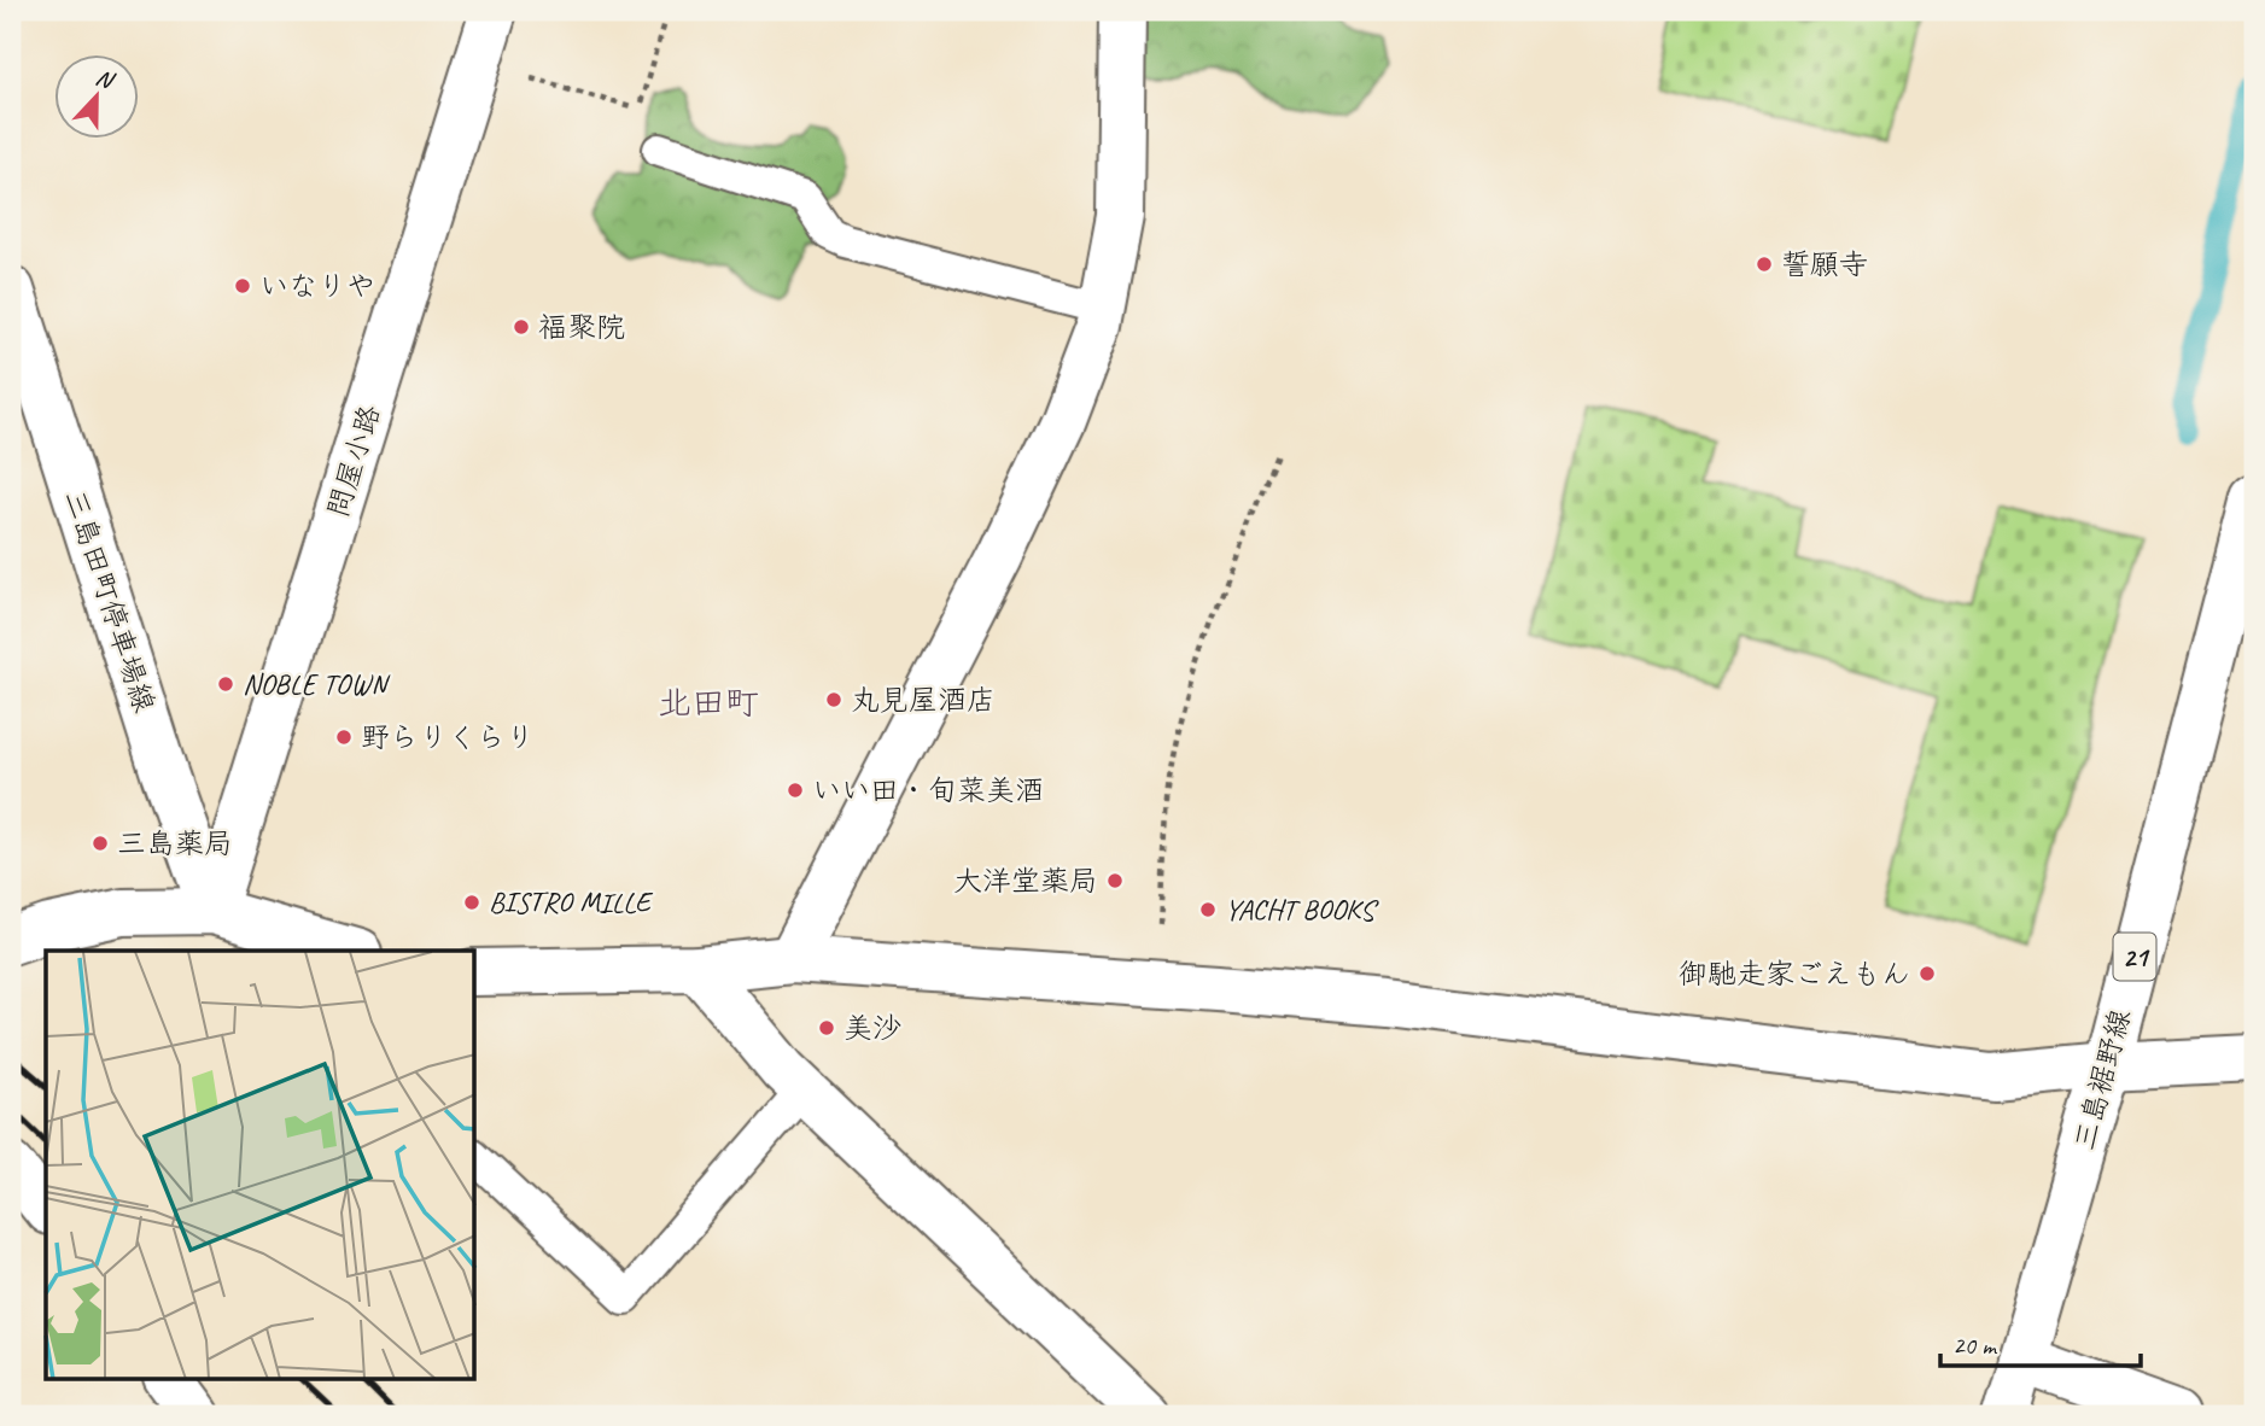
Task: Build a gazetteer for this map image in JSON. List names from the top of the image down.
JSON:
{
  "streets": {
    "street": [
      "問屋小路",
      "三島田町停車場線",
      "21",
      "三島裾野線"
    ]
  },
  "crossings": [
    ["問屋小路", "三島田町停車場線"]
  ],
  "districts": ["北田町"],
  "places": [
    "誓願寺",
    "いなりや",
    "福聚院",
    "NOBLE TOWN",
    "丸見屋酒店",
    "野らりくらり",
    "いい田・旬菜美酒",
    "三島薬局",
    "大洋堂薬局",
    "BISTRO MILLE",
    "YACHT BOOKS",
    "御馳走家ごえもん",
    "美沙"
  ],
  "scale_bar": "20 m",
  "north": "top"
}
